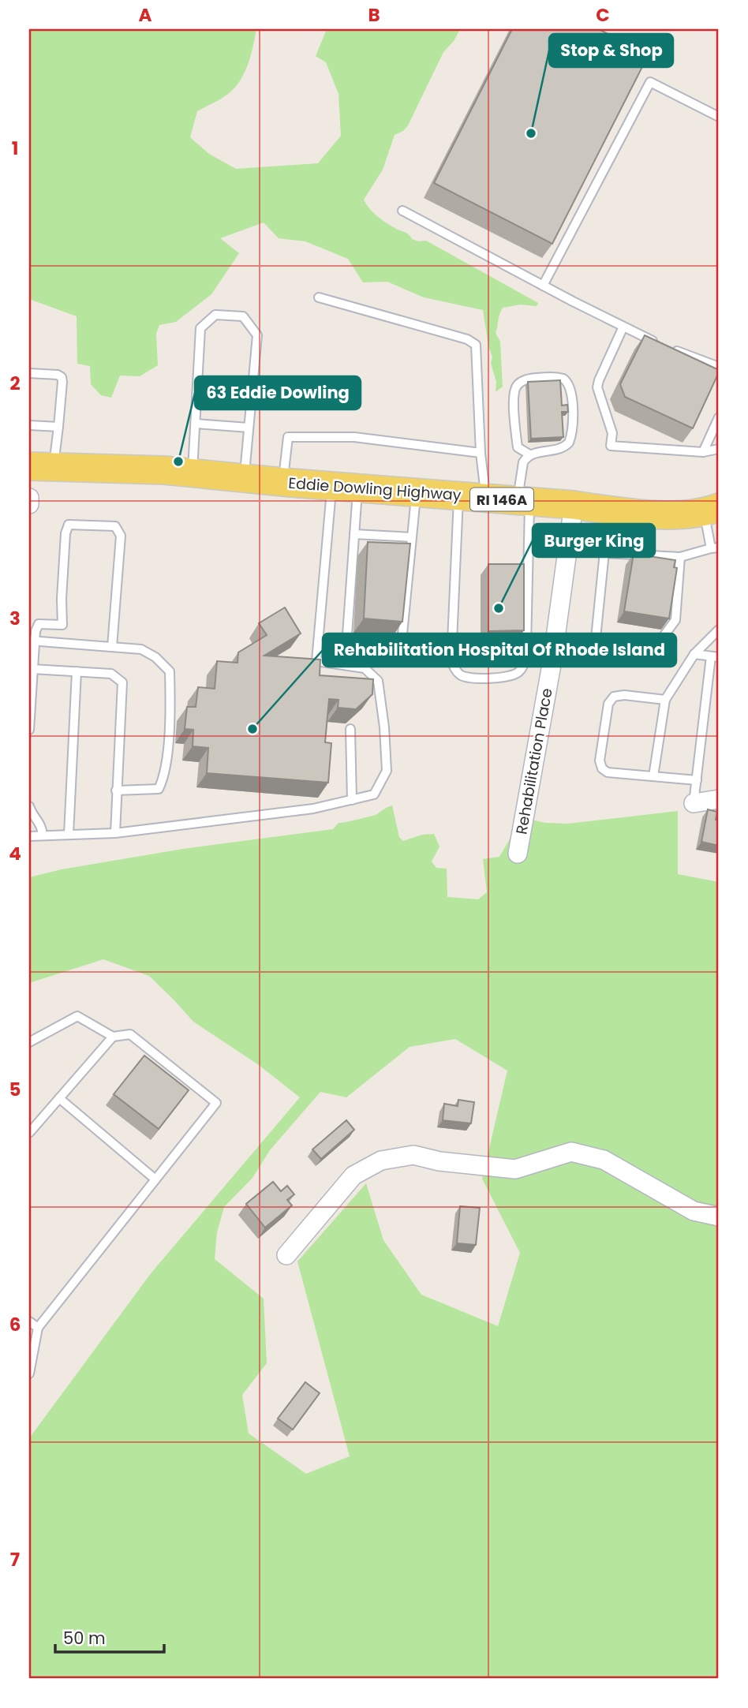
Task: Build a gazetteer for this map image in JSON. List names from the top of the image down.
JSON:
{
  "streets": {
    "main road": ["Eddie Dowling Highway", "RI 146A"],
    "street": ["Rehabilitation Place"]
  },
  "crossings": [
    ["Eddie Dowling Highway", "Rehabilitation Place"]
  ],
  "places": [
    "Stop & Shop",
    "63 Eddie Dowling",
    "Burger King",
    "Rehabilitation Hospital Of Rhode Island"
  ],
  "scale_bar": "50 m",
  "grid": {
    "columns": ["A", "B", "C"],
    "rows": [
      "1",
      "2",
      "3",
      "4",
      "5",
      "6",
      "7"
    ]
  }
}
